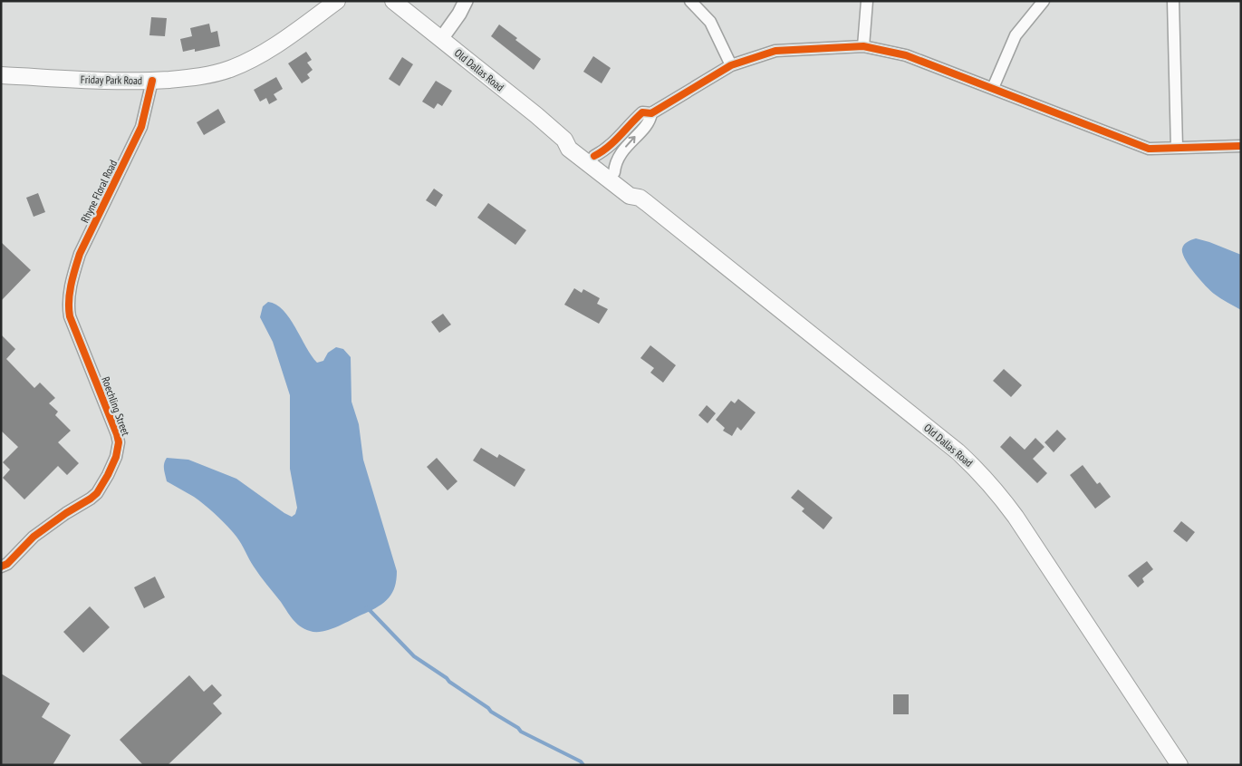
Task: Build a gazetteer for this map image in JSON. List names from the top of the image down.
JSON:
{
  "streets": {
    "main road": ["Old Dallas Road", "Friday Park Road"],
    "street": ["Rhyne Floral Road", "Roechling Street"]
  },
  "crossings": [
    ["Friday Park Road", "Rhyne Floral Road"],
    ["Rhyne Floral Road", "Roechling Street"]
  ]
}
